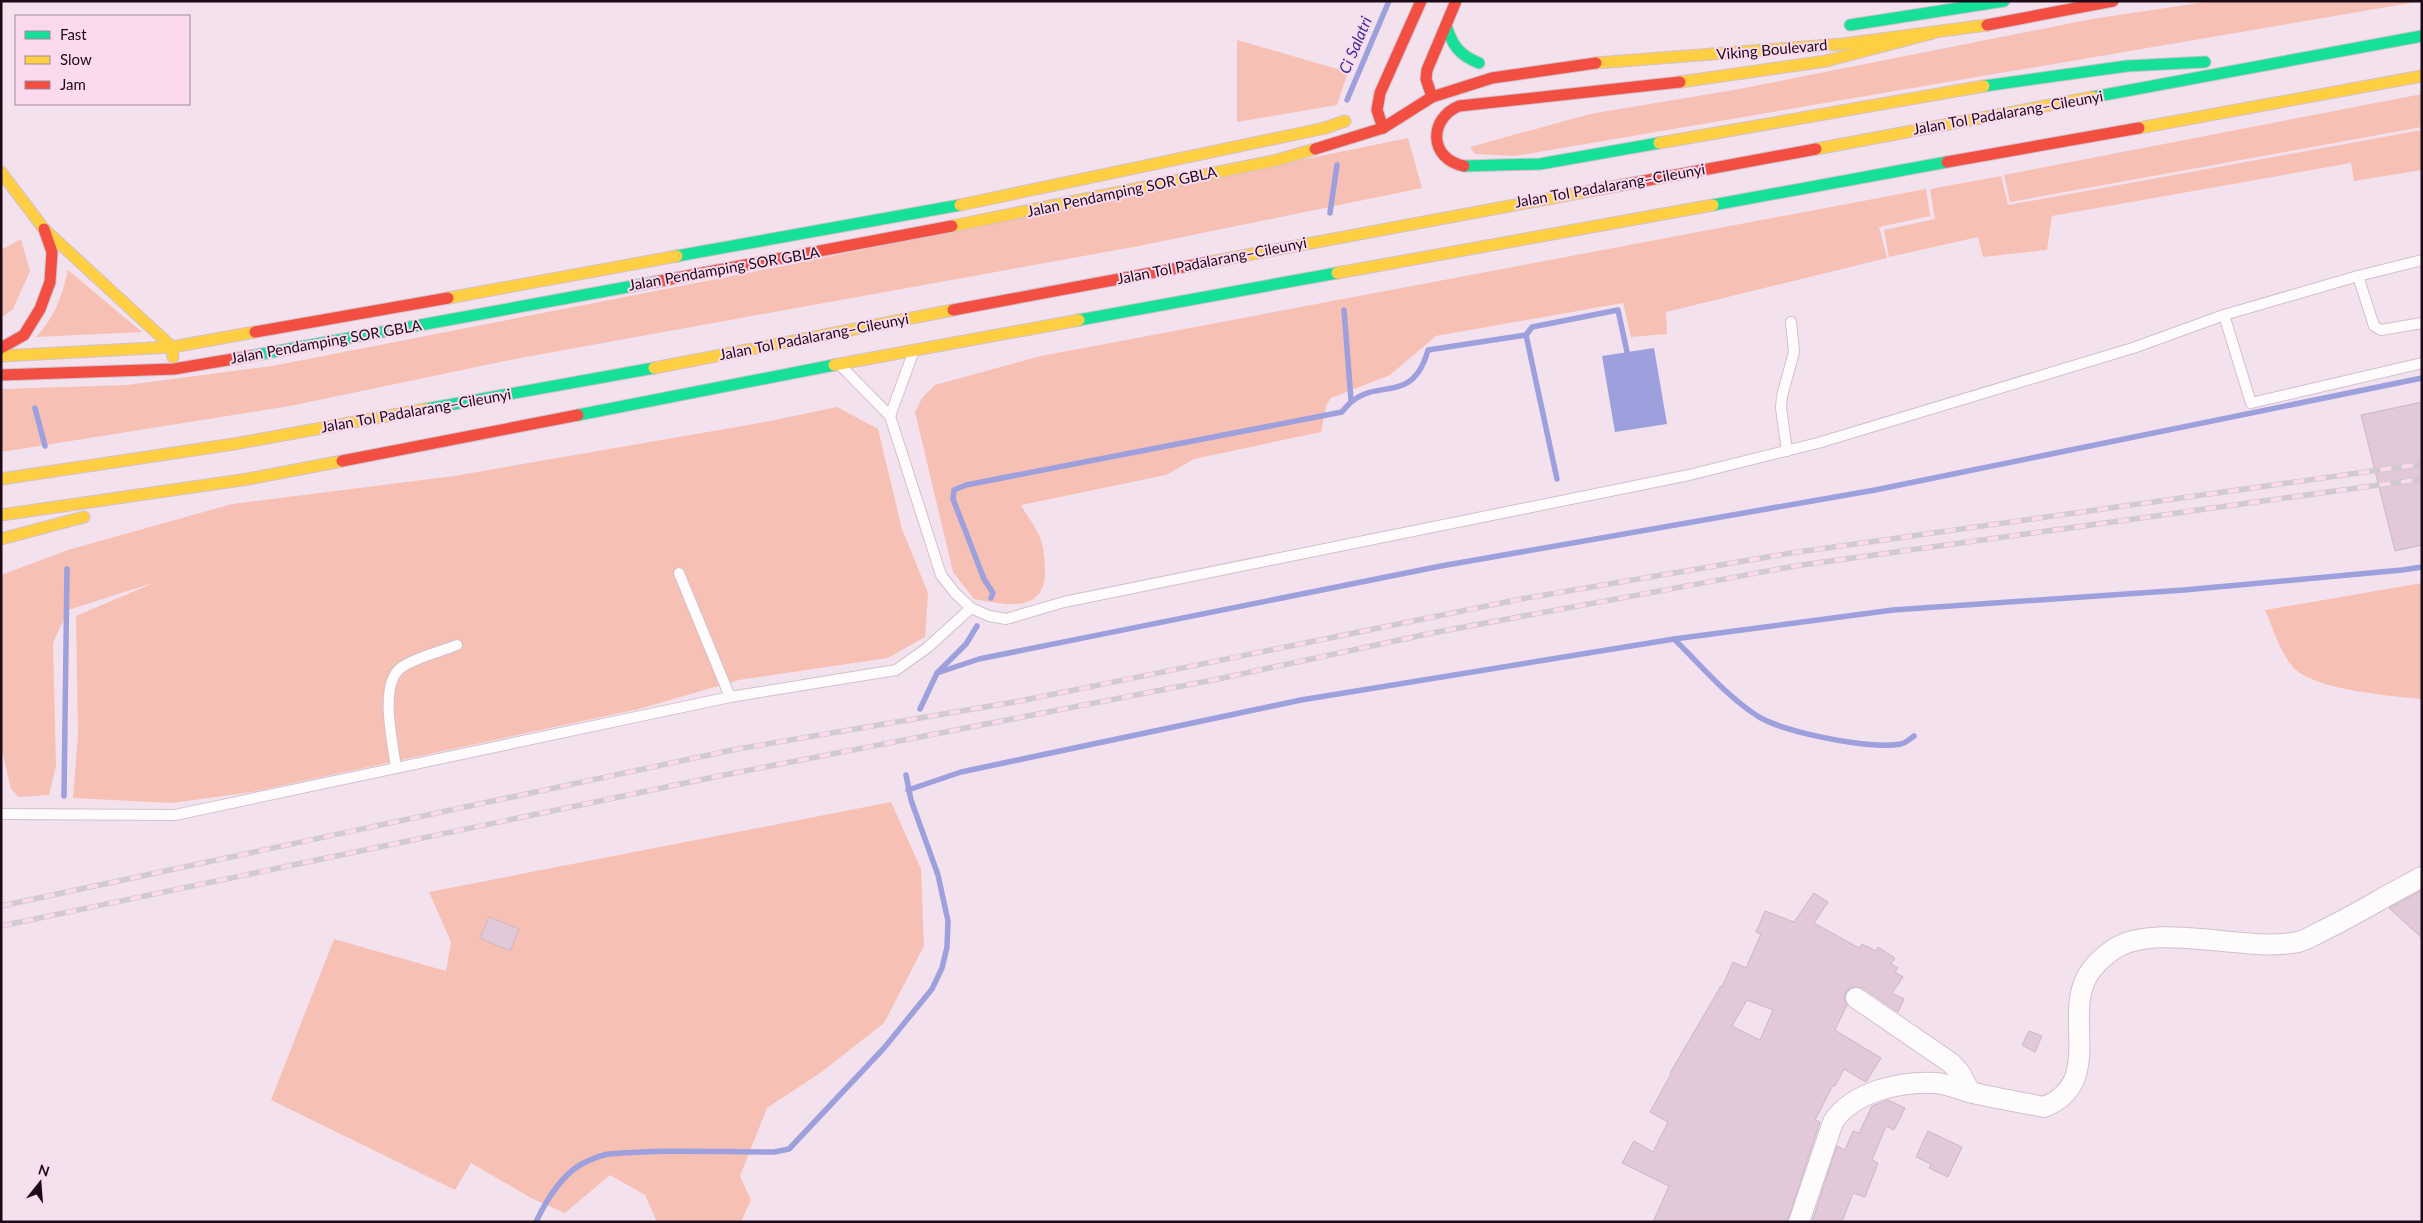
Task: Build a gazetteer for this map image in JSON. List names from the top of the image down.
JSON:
{
  "streets": {
    "main road": ["Viking Boulevard", "Jalan Tol Padalarang–Cileunyi", "Jalan Pendamping SOR GBLA"]
  },
  "crossings": [
    ["Viking Boulevard", "Jalan Pendamping SOR GBLA"]
  ],
  "water": ["Ci Salatri"],
  "legend": ["Fast", "Slow", "Jam"],
  "north": "top"
}
